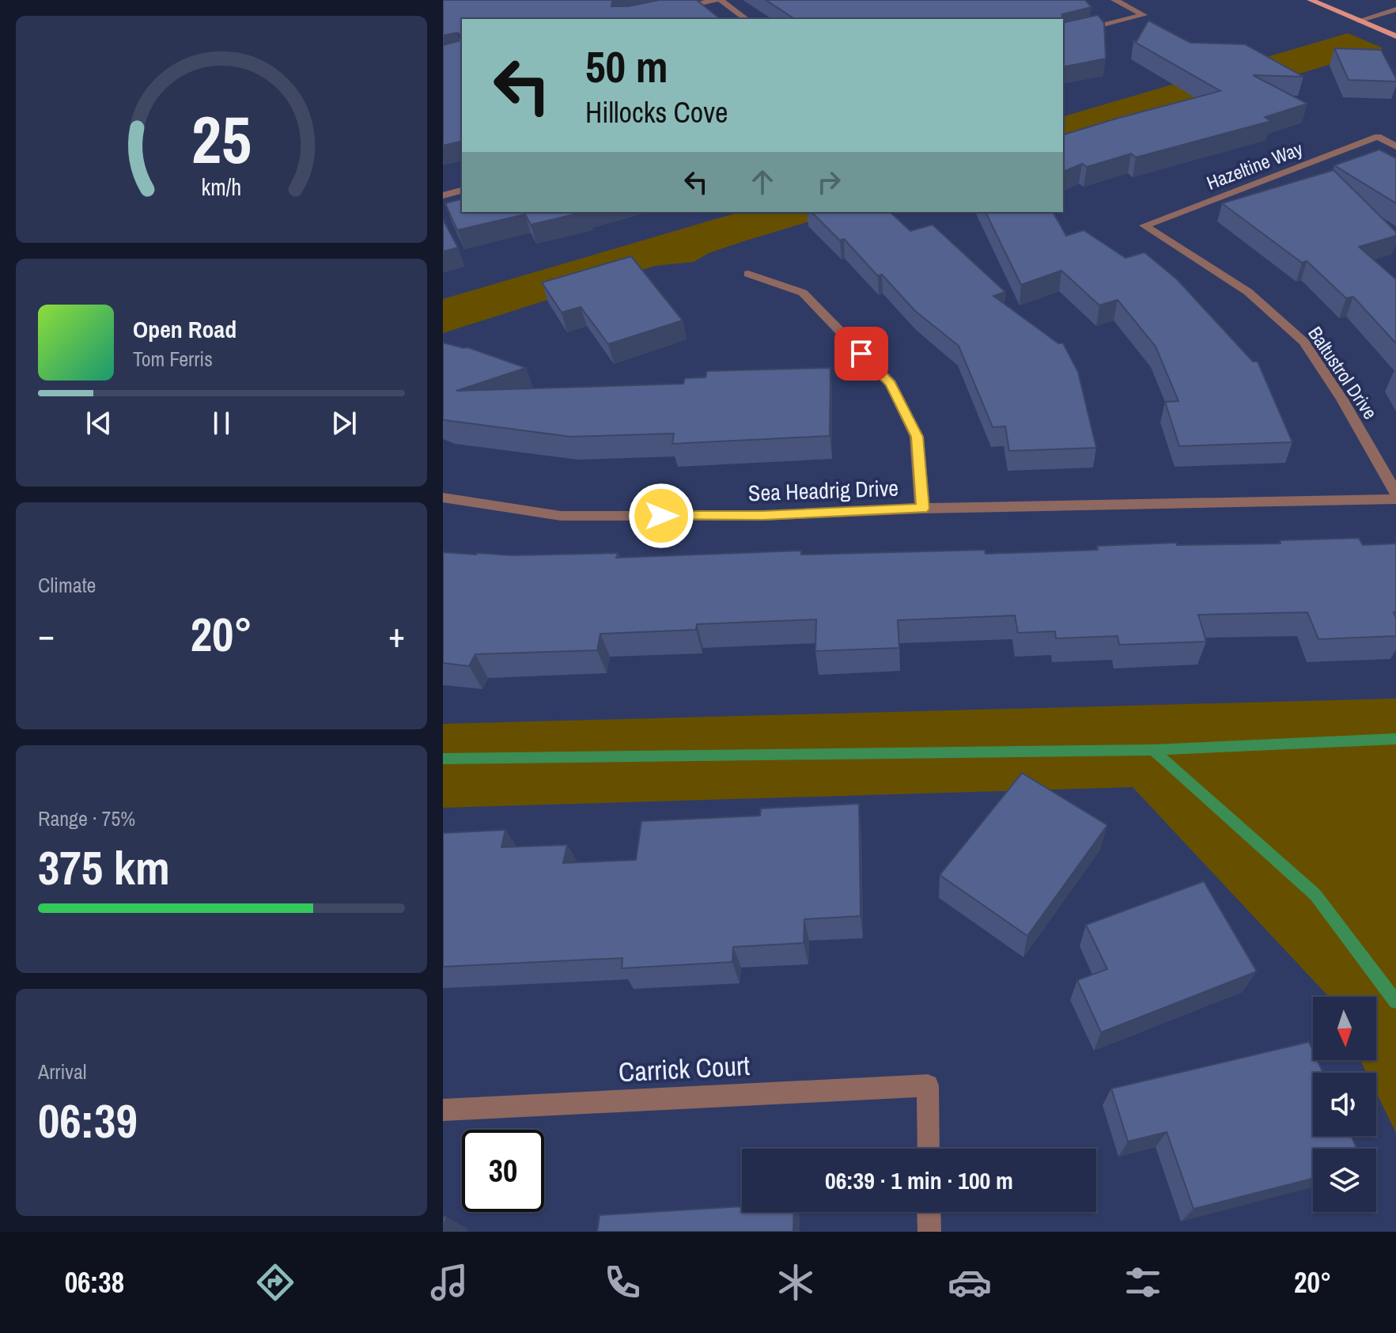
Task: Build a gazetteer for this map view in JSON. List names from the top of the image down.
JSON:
{
  "streets": {
    "street": [
      "Hazeltine Way",
      "Baltustrol Drive",
      "Sea Headrig Drive",
      "Carrick Court"
    ]
  },
  "crossings": [
    ["Hazeltine Way", "Baltustrol Drive"]
  ],
  "north": "bottom",
  "page": {
    "turn": ["50 m", "Hillocks Cove"],
    "song": ["Open Road", "Tom Ferris"],
    "tile": [
      "Climate",
      ["Range · 75%", "375 km"],
      ["Arrival", "06:39"]
    ],
    "heat": ["−", "20°", "+"],
    "limit": "30",
    "trip": "06:39 · 1 min · 100 m",
    "tabs": ["06:38", "20°"],
    "gauge": ["25", "km/h"]
  }
}
